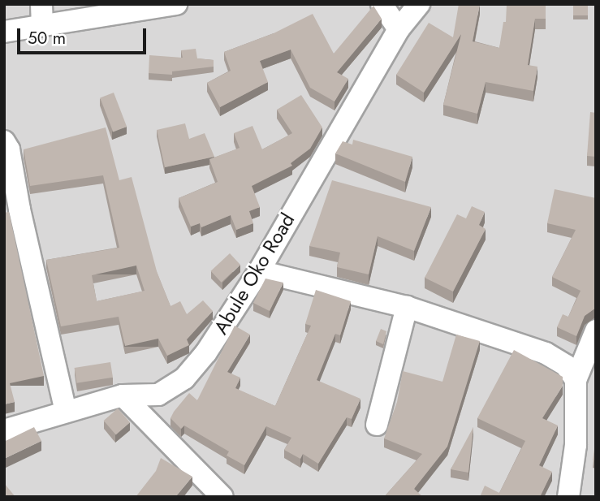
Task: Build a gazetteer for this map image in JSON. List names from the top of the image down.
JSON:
{
  "streets": {
    "street": ["Abule Oko Road"]
  },
  "scale_bar": "50 m"
}
